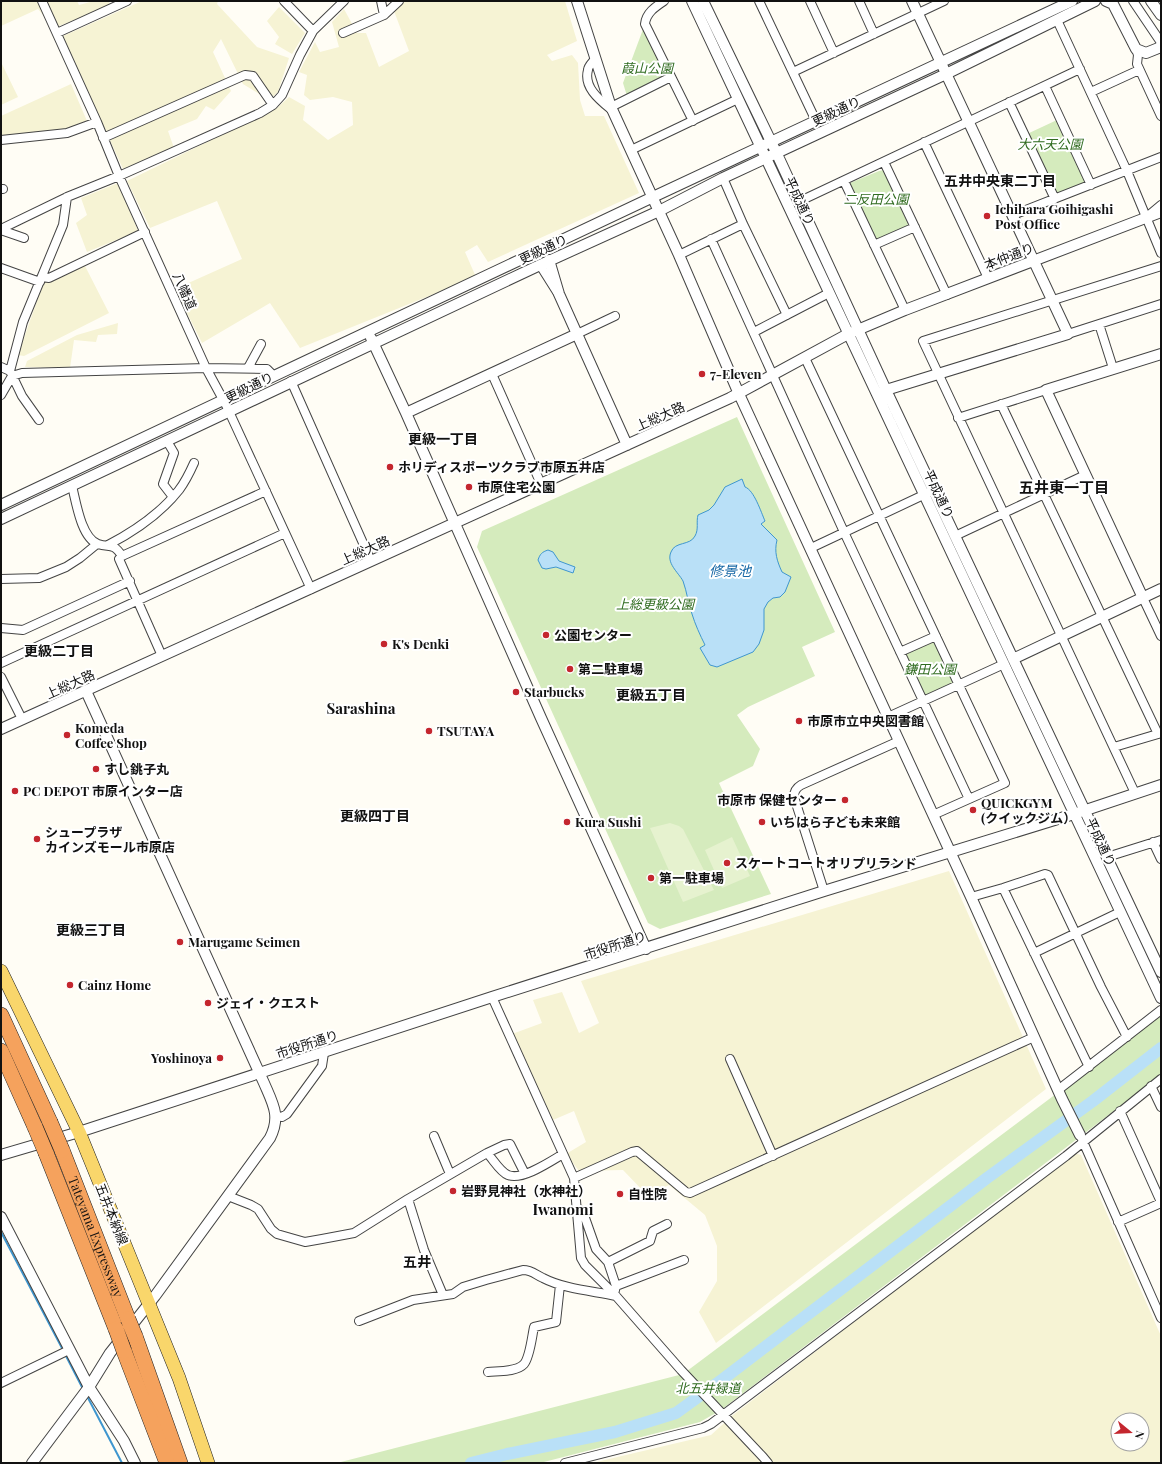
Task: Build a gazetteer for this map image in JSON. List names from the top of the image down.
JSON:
{
  "streets": {
    "highway": ["Tateyama Expressway"],
    "main road": ["五井本納線"],
    "street": [
      "更級通り",
      "平成通り",
      "本仲通り",
      "八幡道",
      "上総大路",
      "市役所通り"
    ]
  },
  "crossings": [
    ["更級通り", "平成通り"],
    ["更級通り", "八幡道"],
    ["平成通り", "本仲通り"],
    ["平成通り", "市役所通り"],
    ["本仲通り", "上総大路"],
    ["八幡道", "上総大路"],
    ["市役所通り", "五井本納線"],
    ["市役所通り", "Tateyama Expressway"]
  ],
  "districts": [
    "五井中央東二丁目",
    "更級一丁目",
    "五井東一丁目",
    "更級二丁目",
    "更級五丁目",
    "Sarashina",
    "更級四丁目",
    "更級三丁目",
    "Iwanomi",
    "五井"
  ],
  "water": ["修景池"],
  "parks": [
    "葭山公園",
    "大六天公園",
    "二反田公園",
    "上総更級公園",
    "鎌田公園",
    "北五井緑道"
  ],
  "places": [
    "Ichihara Goihigashi Post Office",
    "7-Eleven",
    "ホリディスポーツクラブ市原五井店",
    "市原住宅公園",
    "公園センター",
    "K's Denki",
    "第二駐車場",
    "Starbucks",
    "市原市立中央図書館",
    "TSUTAYA",
    "Komeda Coffee Shop",
    "すし銚子丸",
    "PC DEPOT 市原インター店",
    "市原市 保健センター",
    "QUICKGYM (クイックジム）",
    "Kura Sushi",
    "いちはら子ども未来館",
    "シュープラザ カインズモール市原店",
    "スケートコートオリプリランド",
    "第一駐車場",
    "Marugame Seimen",
    "Cainz Home",
    "ジェイ・クエスト",
    "Yoshinoya",
    "岩野見神社（水神社）",
    "自性院"
  ],
  "north": "right"
}
